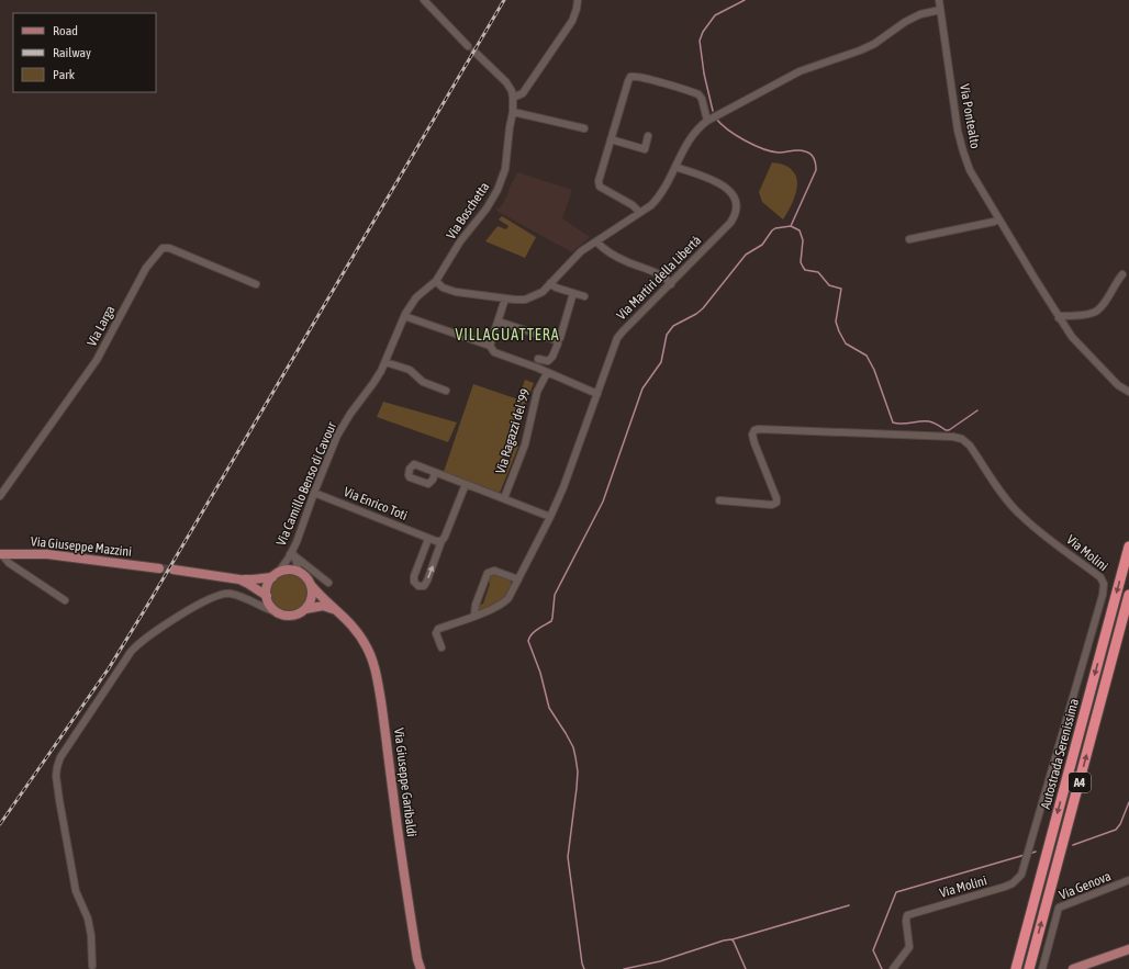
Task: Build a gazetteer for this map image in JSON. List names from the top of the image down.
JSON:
{
  "streets": {
    "highway": ["Autostrada Serenissima", "A4"],
    "main road": ["Via Giuseppe Mazzini", "Via Giuseppe Garibaldi"],
    "street": [
      "Via Pontealto",
      "Via Boschetta",
      "Via Martiri della Libertà",
      "Via Larga",
      "Via Ragazzi del '99",
      "Via Camillo Benso di Cavour",
      "Via Enrico Toti",
      "Via Molini",
      "Via Genova"
    ]
  },
  "crossings": [
    ["Via Boschetta", "Via Camillo Benso di Cavour"],
    ["Via Camillo Benso di Cavour", "Via Enrico Toti"],
    ["Via Camillo Benso di Cavour", "Via Giuseppe Garibaldi"]
  ],
  "districts": ["VILLAGUATTERA"],
  "legend": ["Road", "Railway", "Park"]
}
